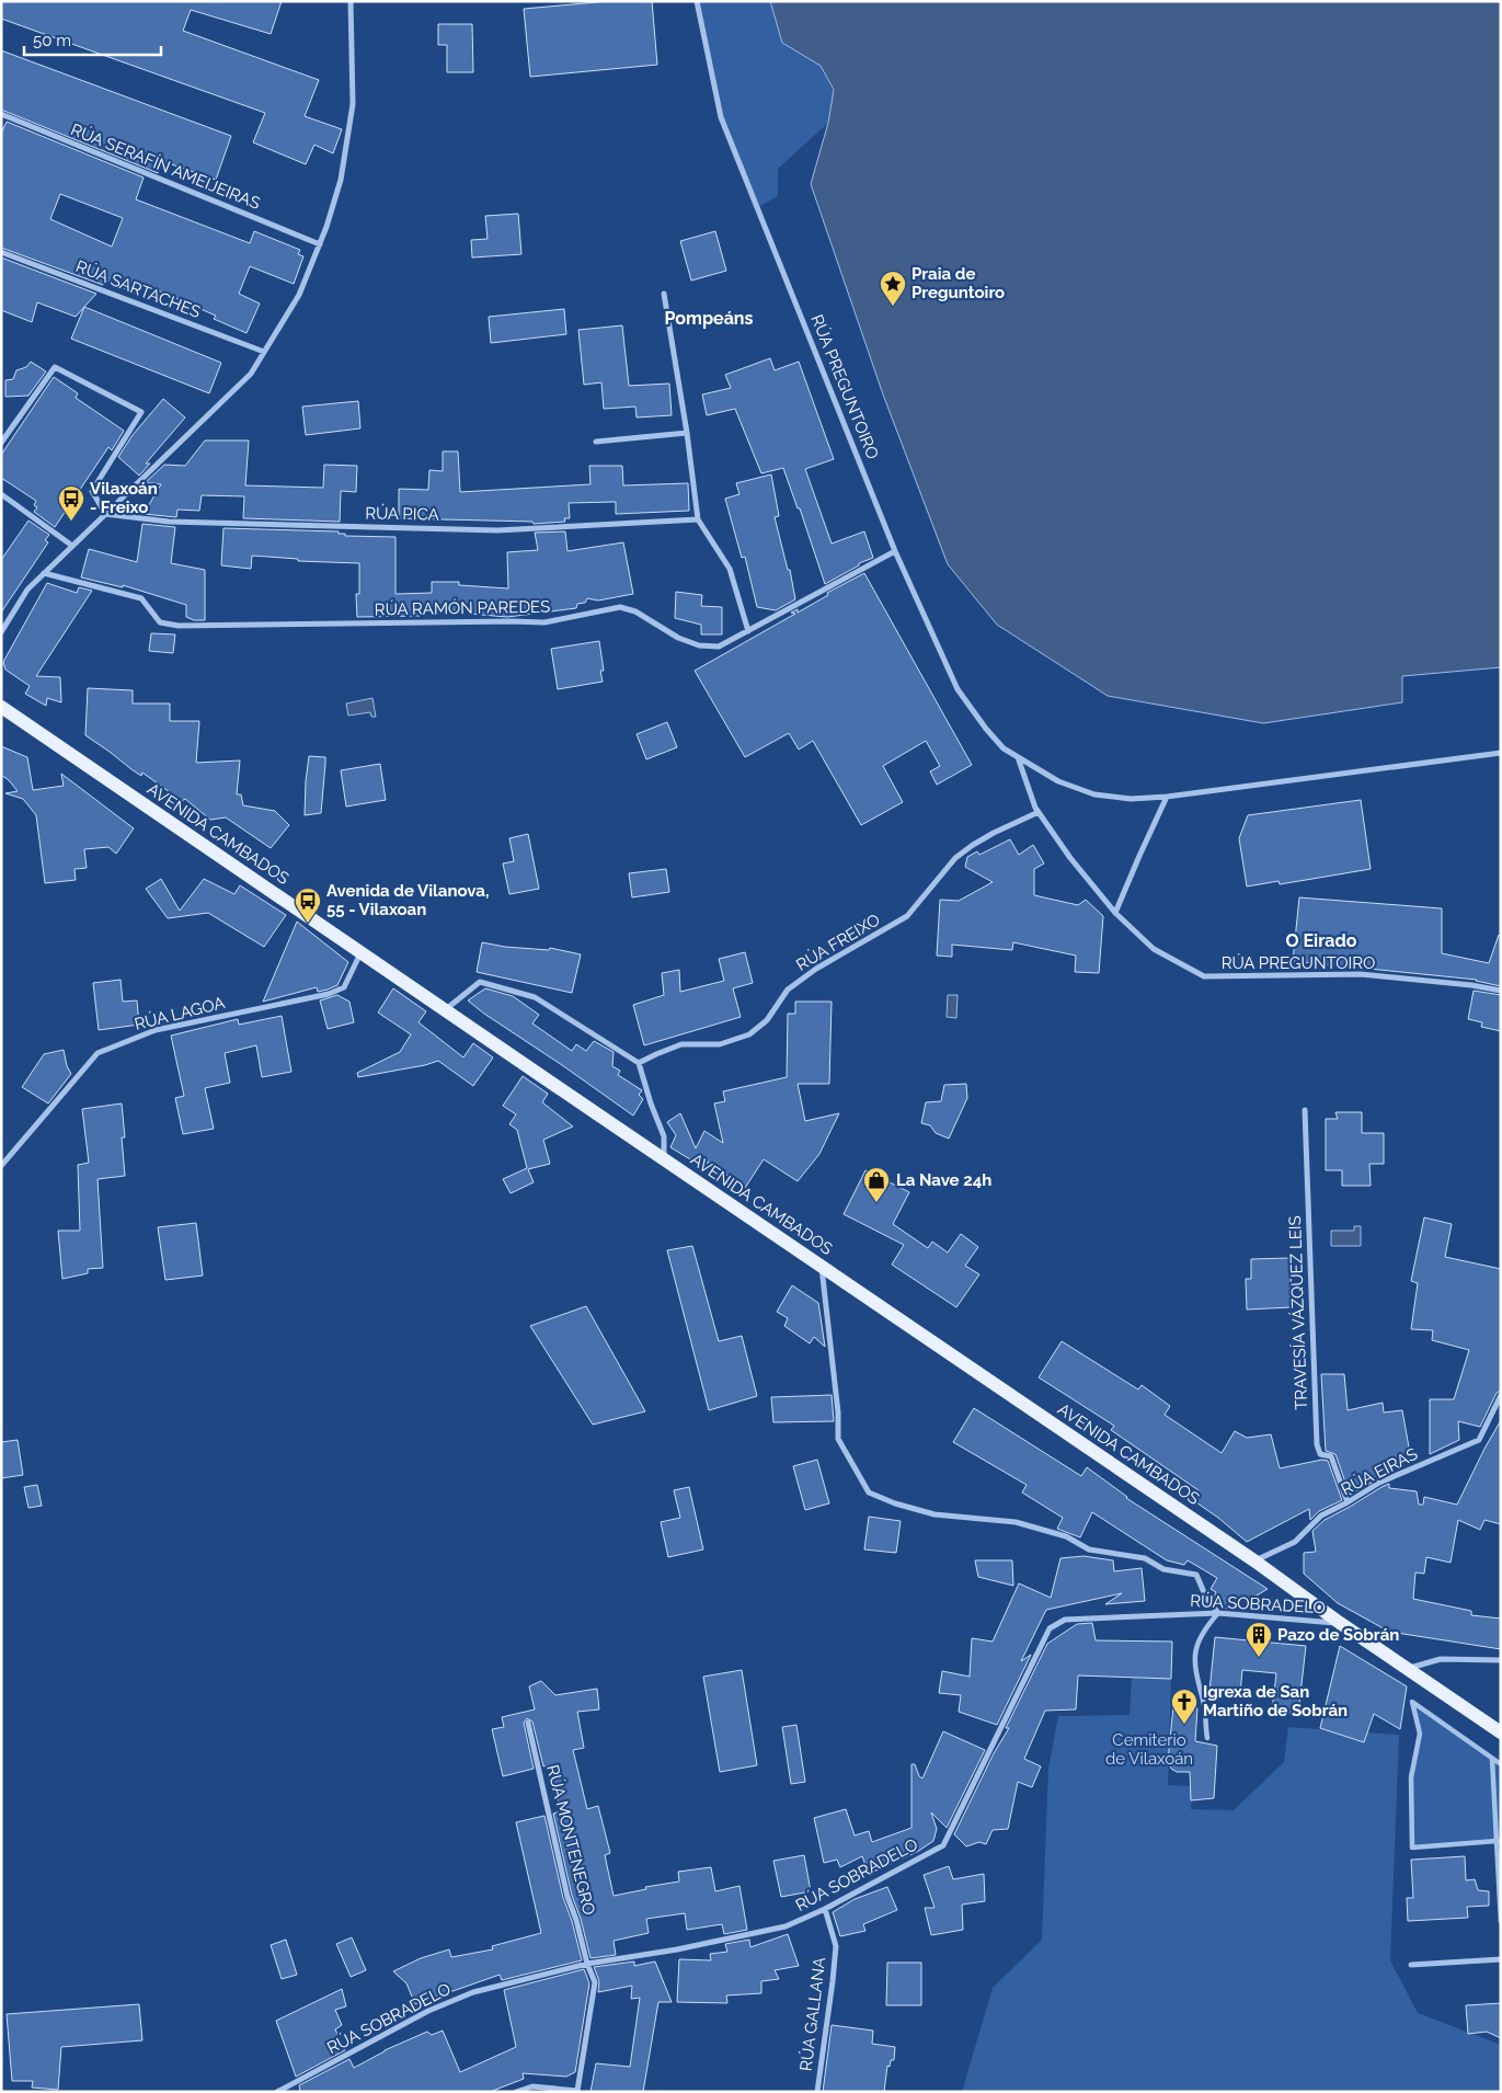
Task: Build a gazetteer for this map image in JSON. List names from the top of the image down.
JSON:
{
  "streets": {
    "main road": ["AVENIDA CAMBADOS"],
    "street": [
      "RÚA SERAFÍN AMEIJEIRAS",
      "RÚA SARTACHES",
      "RÚA PREGUNTOIRO",
      "RÚA PICA",
      "RÚA RAMÓN PAREDES",
      "RÚA FREIXO",
      "RÚA LAGOA",
      "TRAVESÍA VÁZQUEZ LEIS",
      "RÚA EIRAS",
      "RÚA SOBRADELO",
      "RÚA MONTENEGRO",
      "RÚA GALLANA"
    ]
  },
  "crossings": [
    ["RÚA PREGUNTOIRO", "RÚA RAMÓN PAREDES"],
    ["RÚA PREGUNTOIRO", "RÚA FREIXO"],
    ["AVENIDA CAMBADOS", "RÚA LAGOA"],
    ["AVENIDA CAMBADOS", "RÚA EIRAS"],
    ["AVENIDA CAMBADOS", "RÚA SOBRADELO"],
    ["TRAVESÍA VÁZQUEZ LEIS", "RÚA EIRAS"],
    ["RÚA SOBRADELO", "RÚA MONTENEGRO"],
    ["RÚA SOBRADELO", "RÚA GALLANA"]
  ],
  "districts": ["Pompeáns", "O Eirado"],
  "parks": ["Cemiterio de Vilaxoán"],
  "places": {
    "place": ["Praia de Preguntoiro"],
    "bus stop": ["Vilaxoán - Freixo", "Avenida de Vilanova, 55 - Vilaxoan"],
    "shop": ["La Nave 24h"],
    "building": ["Pazo de Sobrán"],
    "church": ["Igrexa de San Martiño de Sobrán"]
  },
  "scale_bar": "50 m"
}
